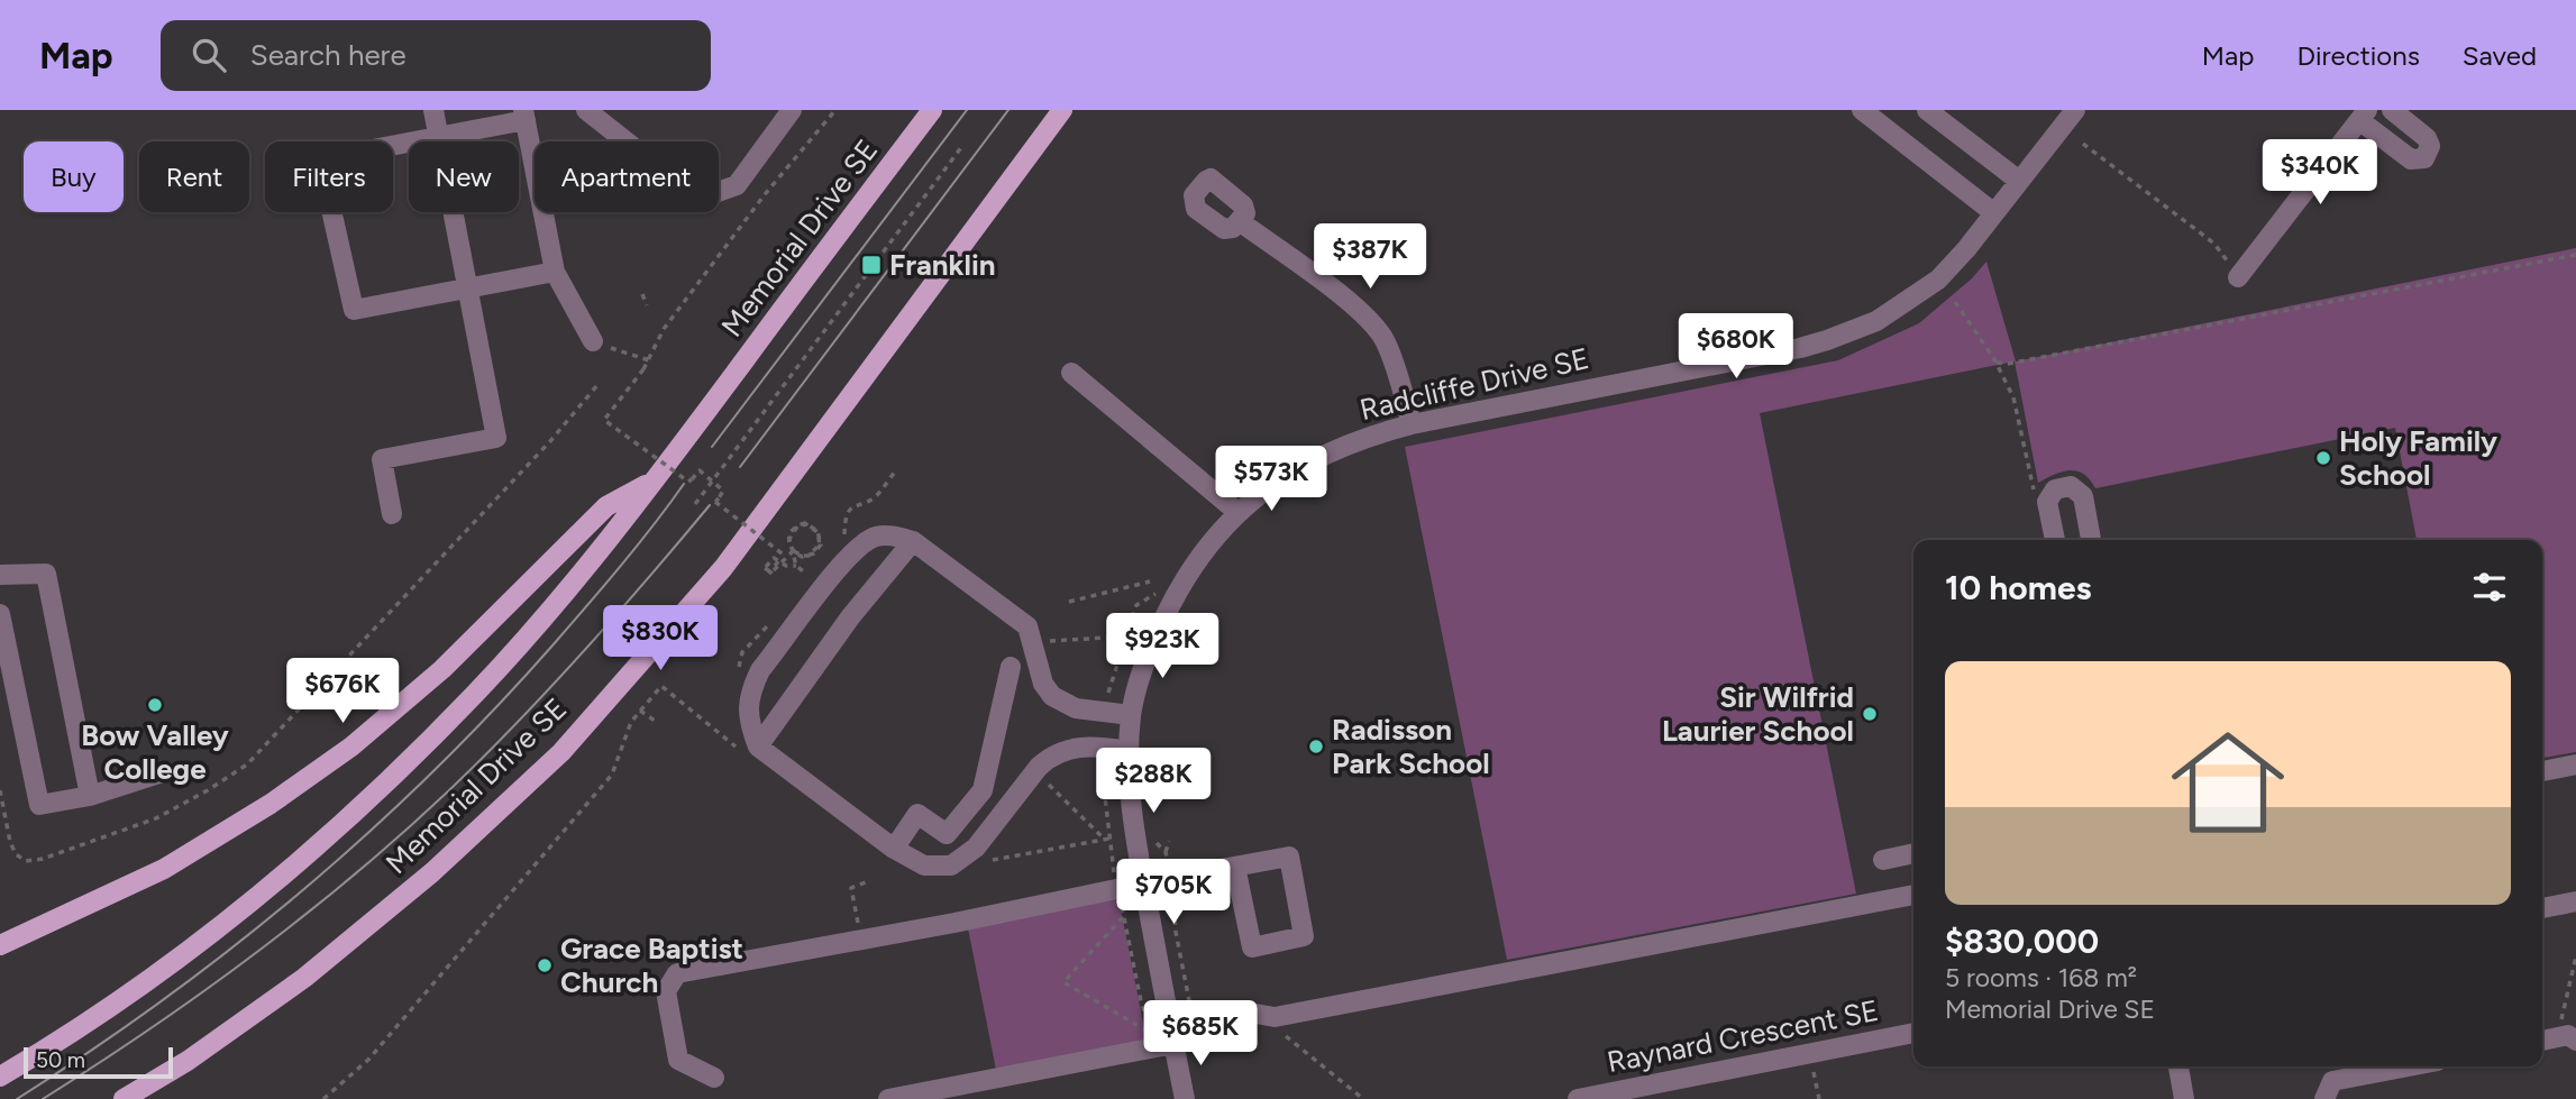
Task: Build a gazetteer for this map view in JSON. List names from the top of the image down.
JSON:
{
  "streets": {
    "main road": ["Memorial Drive SE"],
    "street": ["Radcliffe Drive SE", "Raynard Crescent SE"]
  },
  "places": {
    "transit": ["Franklin"],
    "other": [
      "Holy Family School",
      "Bow Valley College",
      "Sir Wilfrid Laurier School",
      "Radisson Park School",
      "Grace Baptist Church"
    ]
  },
  "scale_bar": "50 m",
  "page": {
    "header": "Map",
    "search": "Search here",
    "nav": ["Map", "Directions", "Saved"],
    "price": [
      "$340K",
      "$387K",
      "$680K",
      "$573K",
      "$830K",
      "$923K",
      "$676K",
      "$288K",
      "$705K",
      "$685K"
    ],
    "chip": [
      "Buy",
      "Rent",
      "Filters",
      "New",
      "Apartment"
    ],
    "heading": "10 homes",
    "list": [
      {
        "name": "$830,000",
        "note": "5 rooms · 168 m² · Memorial Drive SE"
      }
    ],
    "scale": "50 m"
  }
}
